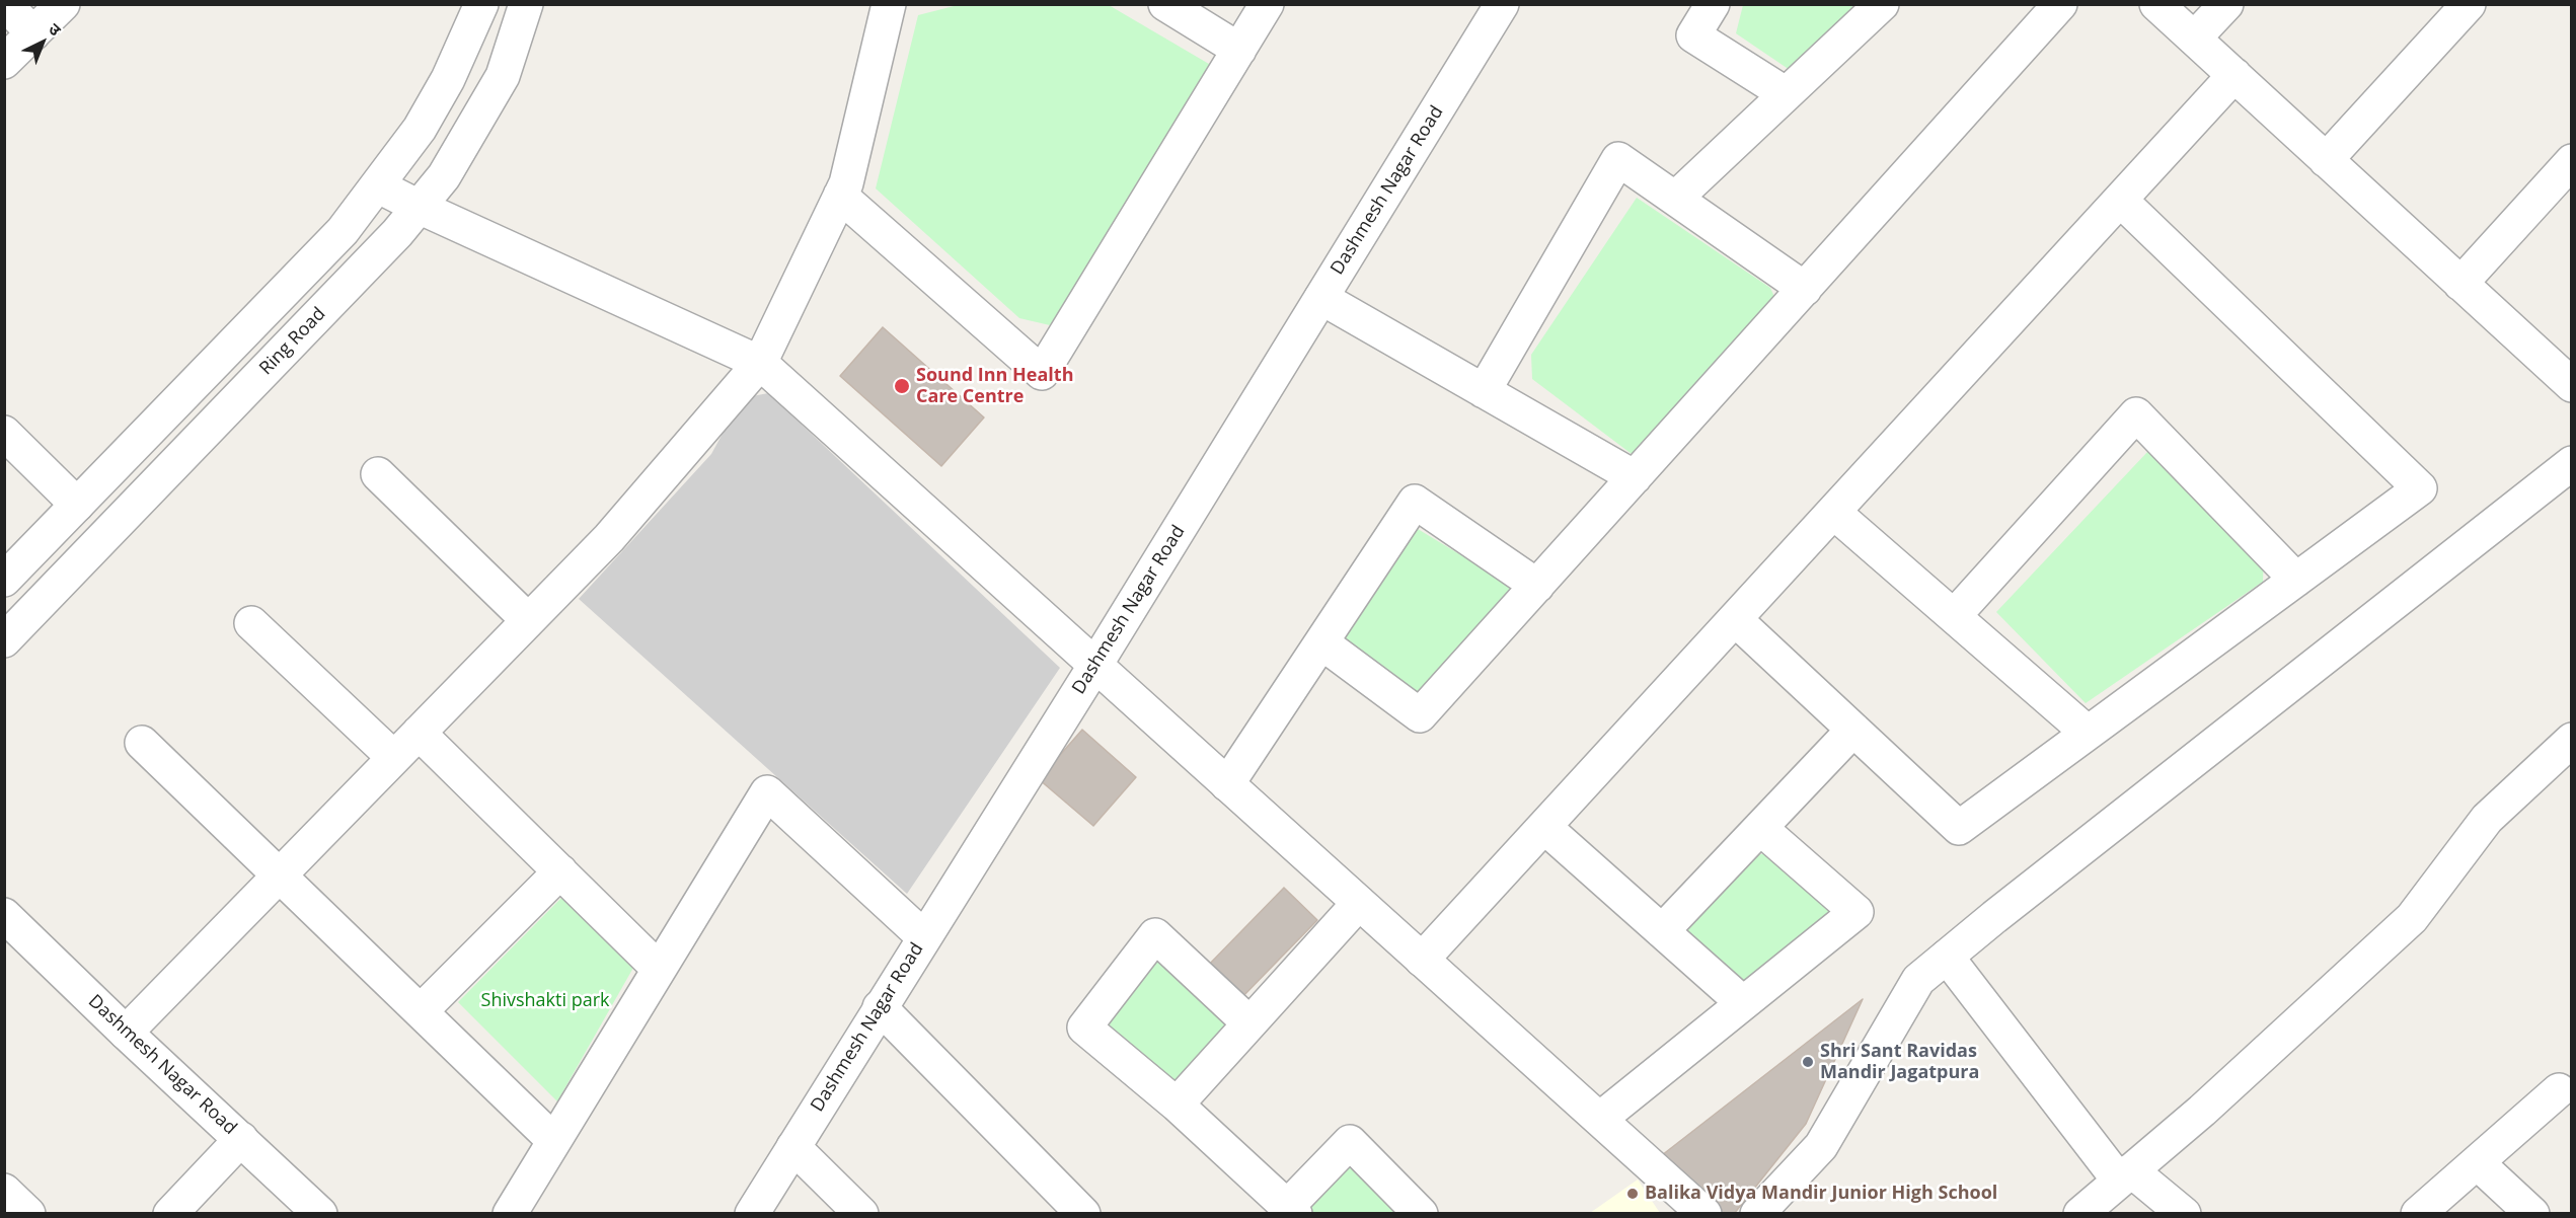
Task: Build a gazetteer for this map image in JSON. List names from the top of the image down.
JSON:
{
  "streets": {
    "street": ["Dashmesh Nagar Road", "Ring Road"]
  },
  "parks": ["Shivshakti park"],
  "places": ["Sound Inn Health Care Centre", "Shri Sant Ravidas Mandir Jagatpura", "Balika Vidya Mandir Junior High School"],
  "north": "top right"
}
